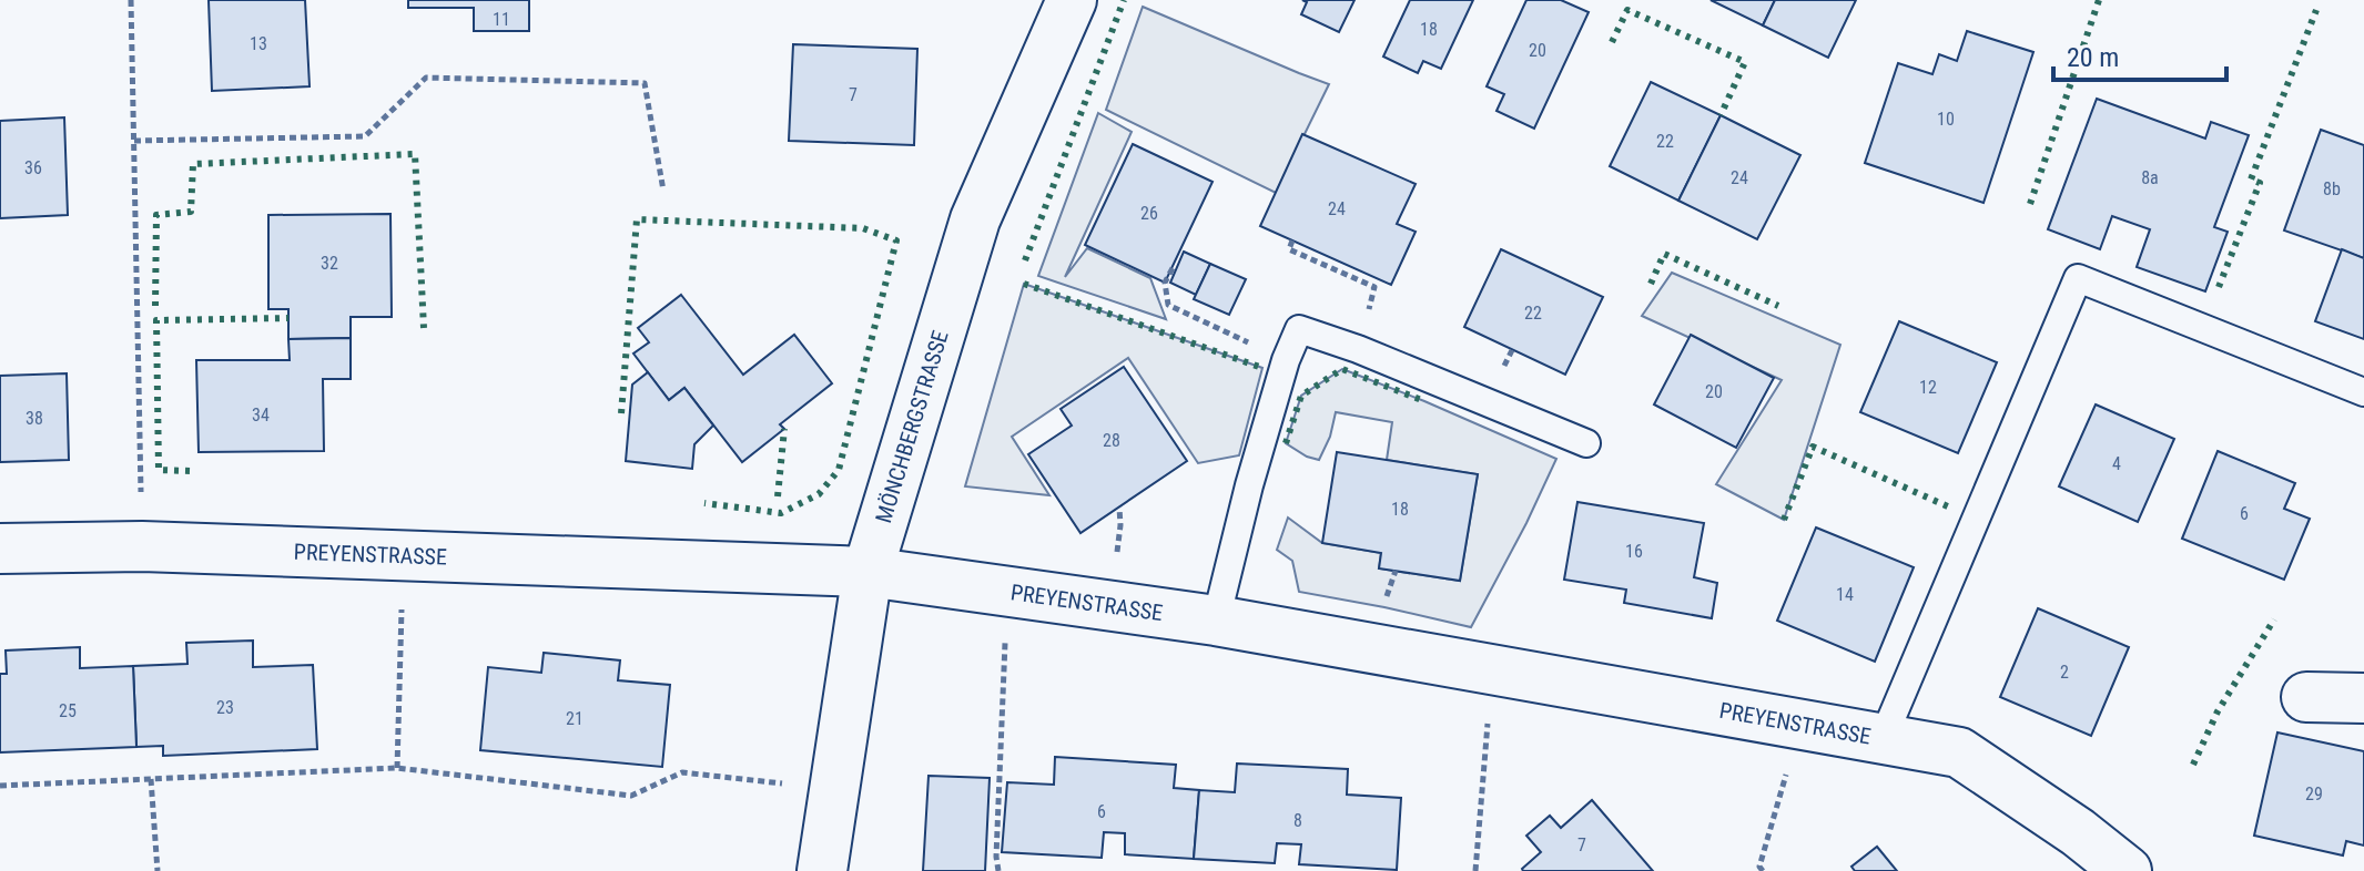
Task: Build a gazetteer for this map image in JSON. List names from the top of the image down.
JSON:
{
  "streets": {
    "street": ["MÖNCHBERGSTRASSE", "PREYENSTRASSE"]
  },
  "crossings": [
    ["MÖNCHBERGSTRASSE", "PREYENSTRASSE"]
  ],
  "house_numbers": [
    "11",
    "18",
    "13",
    "20",
    "7",
    "10",
    "22",
    "36",
    "24",
    "8a",
    "8b",
    "24",
    "26",
    "32",
    "22",
    "12",
    "20",
    "34",
    "38",
    "28",
    "4",
    "18",
    "6",
    "16",
    "14",
    "2",
    "23",
    "25",
    "21",
    "29",
    "6",
    "8",
    "7"
  ],
  "scale_bar": "20 m"
}
